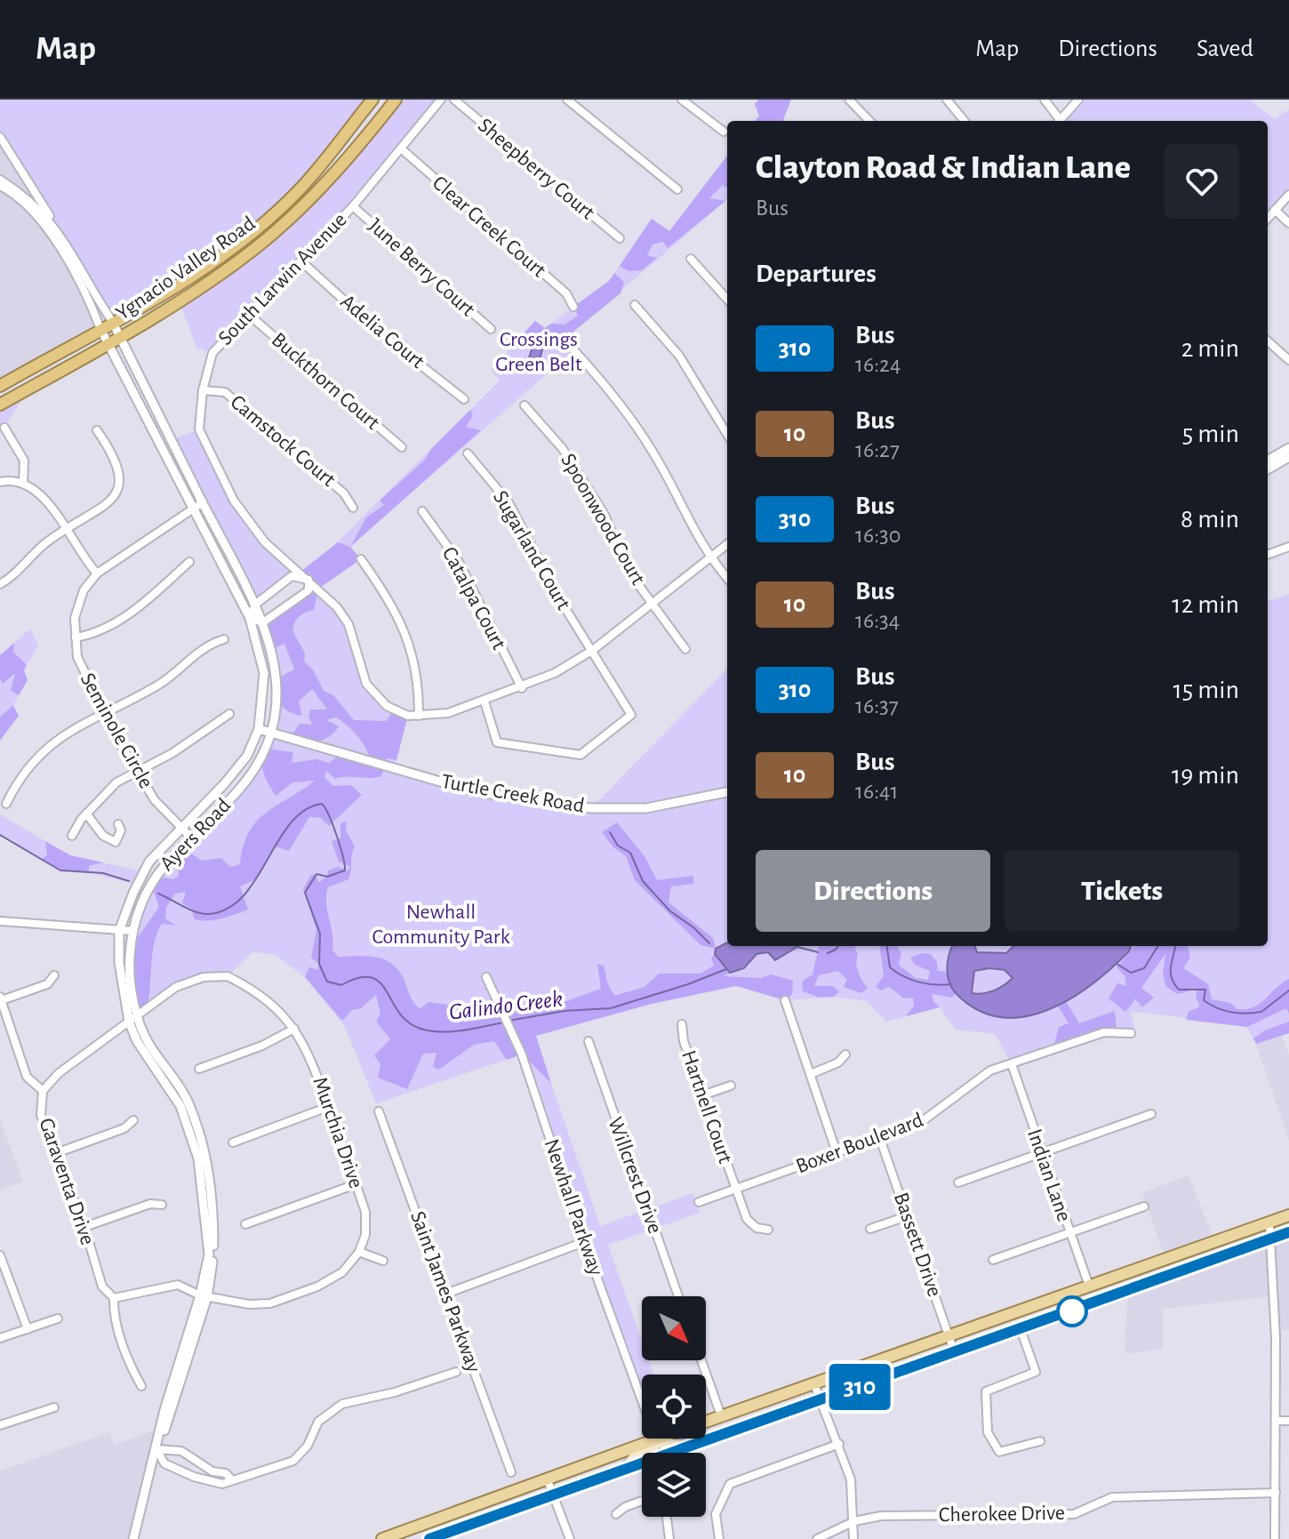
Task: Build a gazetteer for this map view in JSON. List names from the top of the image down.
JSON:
{
  "streets": {
    "highway": ["Ygnacio Valley Road"],
    "street": [
      "Sheepberry Court",
      "Clear Creek Court",
      "June Berry Court",
      "South Larwin Avenue",
      "Adelia Court",
      "Buckthorn Court",
      "Camstock Court",
      "Spoonwood Court",
      "Sugarland Court",
      "Catalpa Court",
      "Seminole Circle",
      "Turtle Creek Road",
      "Ayers Road",
      "Hartnell Court",
      "Murchia Drive",
      "Boxer Boulevard",
      "Willcrest Drive",
      "Indian Lane",
      "Garaventa Drive",
      "Newhall Parkway",
      "Bassett Drive",
      "Saint James Parkway",
      "Cherokee Drive"
    ]
  },
  "crossings": [
    ["Clear Creek Court", "South Larwin Avenue"],
    ["June Berry Court", "South Larwin Avenue"],
    ["Ygnacio Valley Road", "Ayers Road"],
    ["South Larwin Avenue", "Adelia Court"],
    ["South Larwin Avenue", "Buckthorn Court"],
    ["South Larwin Avenue", "Camstock Court"],
    ["Seminole Circle", "Ayers Road"],
    ["Turtle Creek Road", "Ayers Road"],
    ["Ayers Road", "Murchia Drive"],
    ["Ayers Road", "Garaventa Drive"],
    ["Hartnell Court", "Boxer Boulevard"],
    ["Murchia Drive", "Garaventa Drive"],
    ["Boxer Boulevard", "Indian Lane"],
    ["Boxer Boulevard", "Bassett Drive"]
  ],
  "water": ["Galindo Creek"],
  "parks": ["Crossings Green Belt", "Newhall Community Park"],
  "lines": ["bus line 310"],
  "north": "bottom right",
  "page": {
    "header": "Map",
    "nav": ["Map", "Directions", "Saved"],
    "on_map": "310",
    "heading": [
      ["Clayton Road & Indian Lane", "Bus"],
      "Departures"
    ],
    "list": [
      {
        "mark": "310",
        "name": "Bus",
        "note": "16:24",
        "value": "2 min"
      },
      {
        "mark": "10",
        "name": "Bus",
        "note": "16:27",
        "value": "5 min"
      },
      {
        "mark": "310",
        "name": "Bus",
        "note": "16:30",
        "value": "8 min"
      },
      {
        "mark": "10",
        "name": "Bus",
        "note": "16:34",
        "value": "12 min"
      },
      {
        "mark": "310",
        "name": "Bus",
        "note": "16:37",
        "value": "15 min"
      },
      {
        "mark": "10",
        "name": "Bus",
        "note": "16:41",
        "value": "19 min"
      }
    ],
    "buttons": ["Directions", "Tickets"]
  }
}
